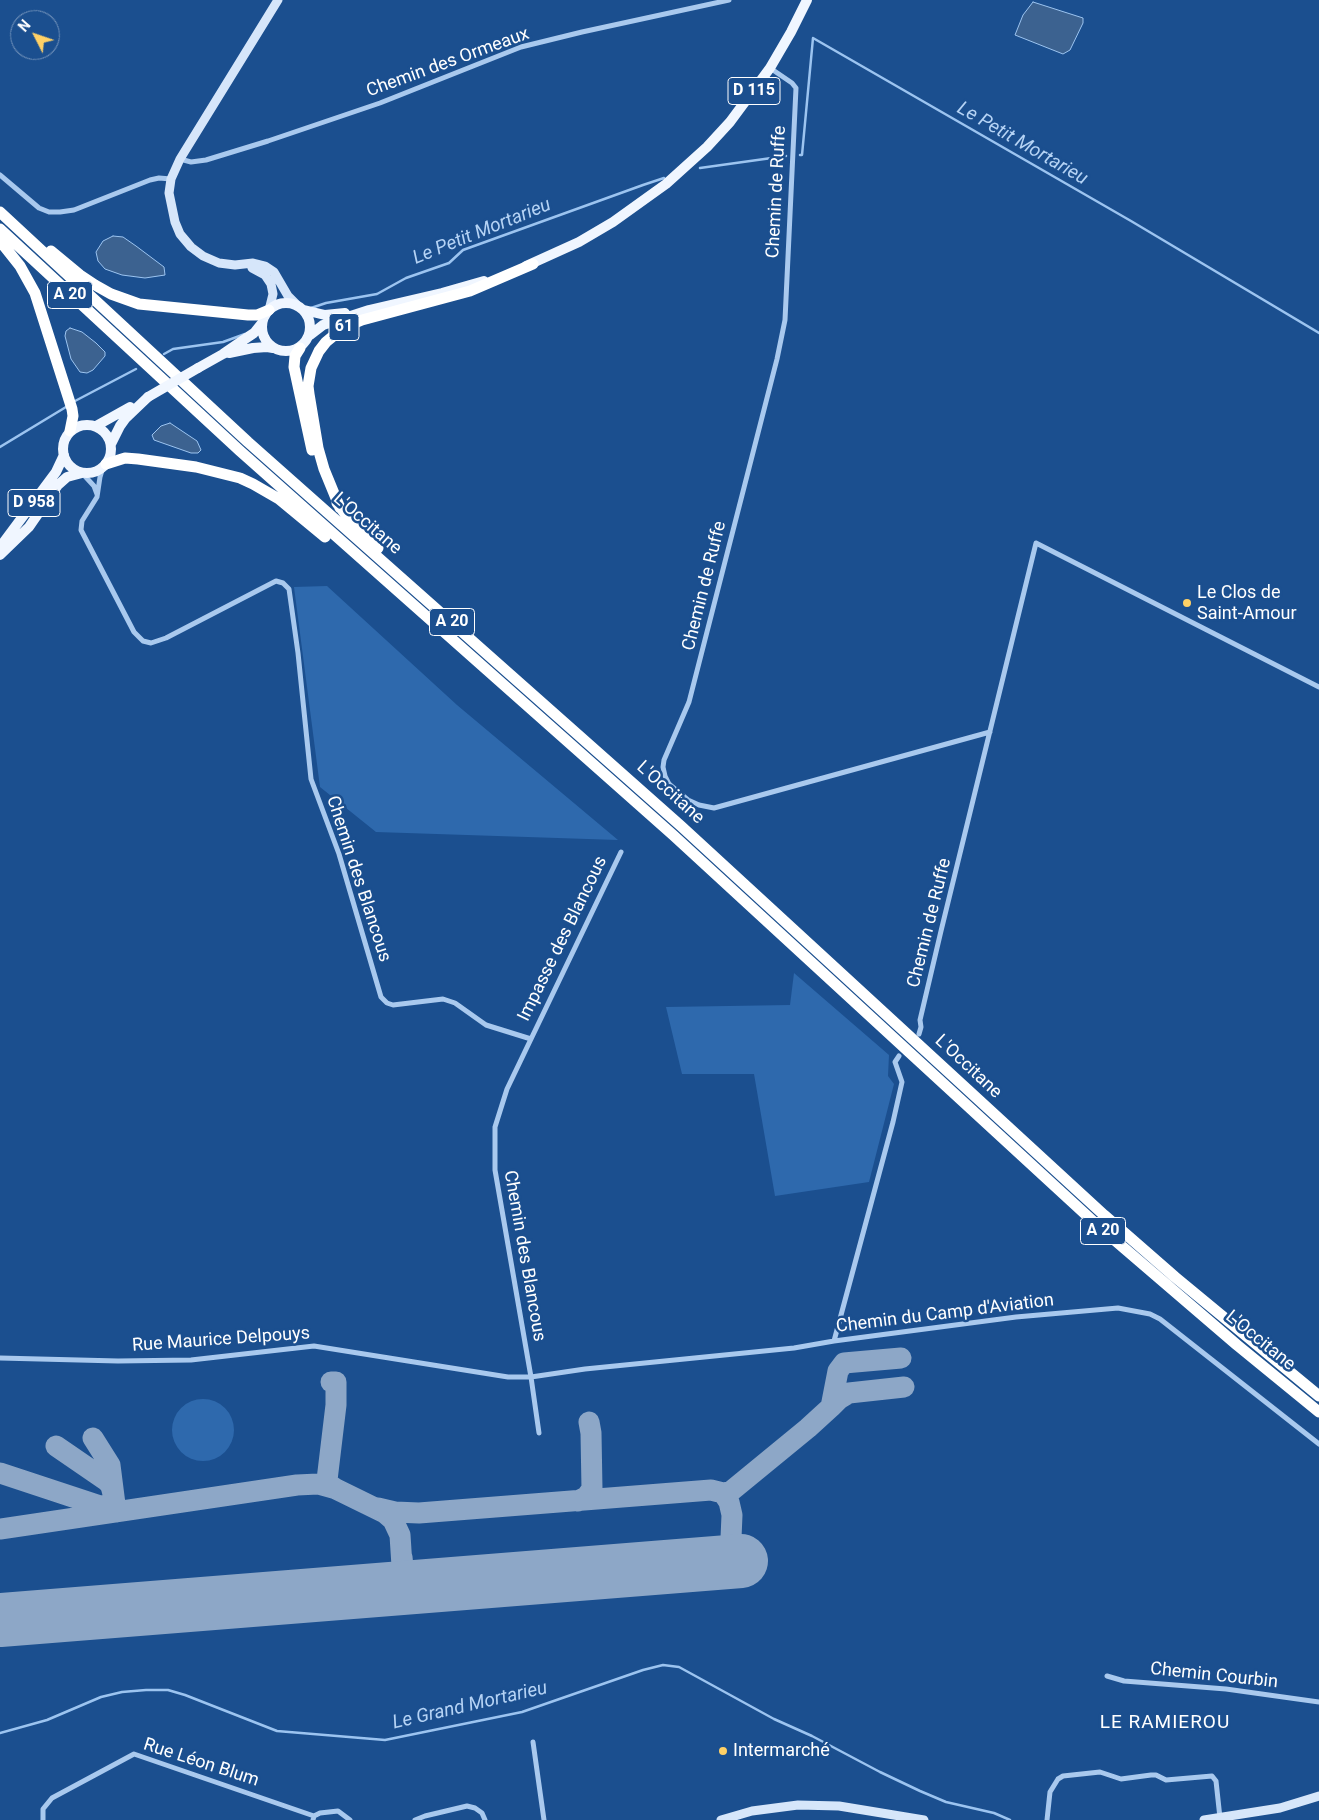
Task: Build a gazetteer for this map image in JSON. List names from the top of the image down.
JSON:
{
  "streets": {
    "highway": ["A 20", "61", "L'Occitane"],
    "main road": ["D 115", "D 958"],
    "street": [
      "Chemin des Ormeaux",
      "Chemin de Ruffe",
      "Chemin des Blancous",
      "Impasse des Blancous",
      "Chemin du Camp d'Aviation",
      "Rue Maurice Delpouys",
      "Chemin Courbin",
      "Rue Léon Blum"
    ]
  },
  "crossings": [
    ["D 115", "Chemin de Ruffe"],
    ["D 115", "61"],
    ["61", "L'Occitane"],
    ["D 958", "Chemin des Blancous"],
    ["Chemin des Blancous", "Impasse des Blancous"],
    ["Chemin des Blancous", "Chemin du Camp d'Aviation"],
    ["Chemin des Blancous", "Rue Maurice Delpouys"],
    ["Chemin du Camp d'Aviation", "Rue Maurice Delpouys"]
  ],
  "districts": ["LE RAMIEROU"],
  "water": ["Le Petit Mortarieu", "Le Grand Mortarieu"],
  "places": ["Le Clos de Saint-Amour", "Intermarché"],
  "north": "top left"
}
